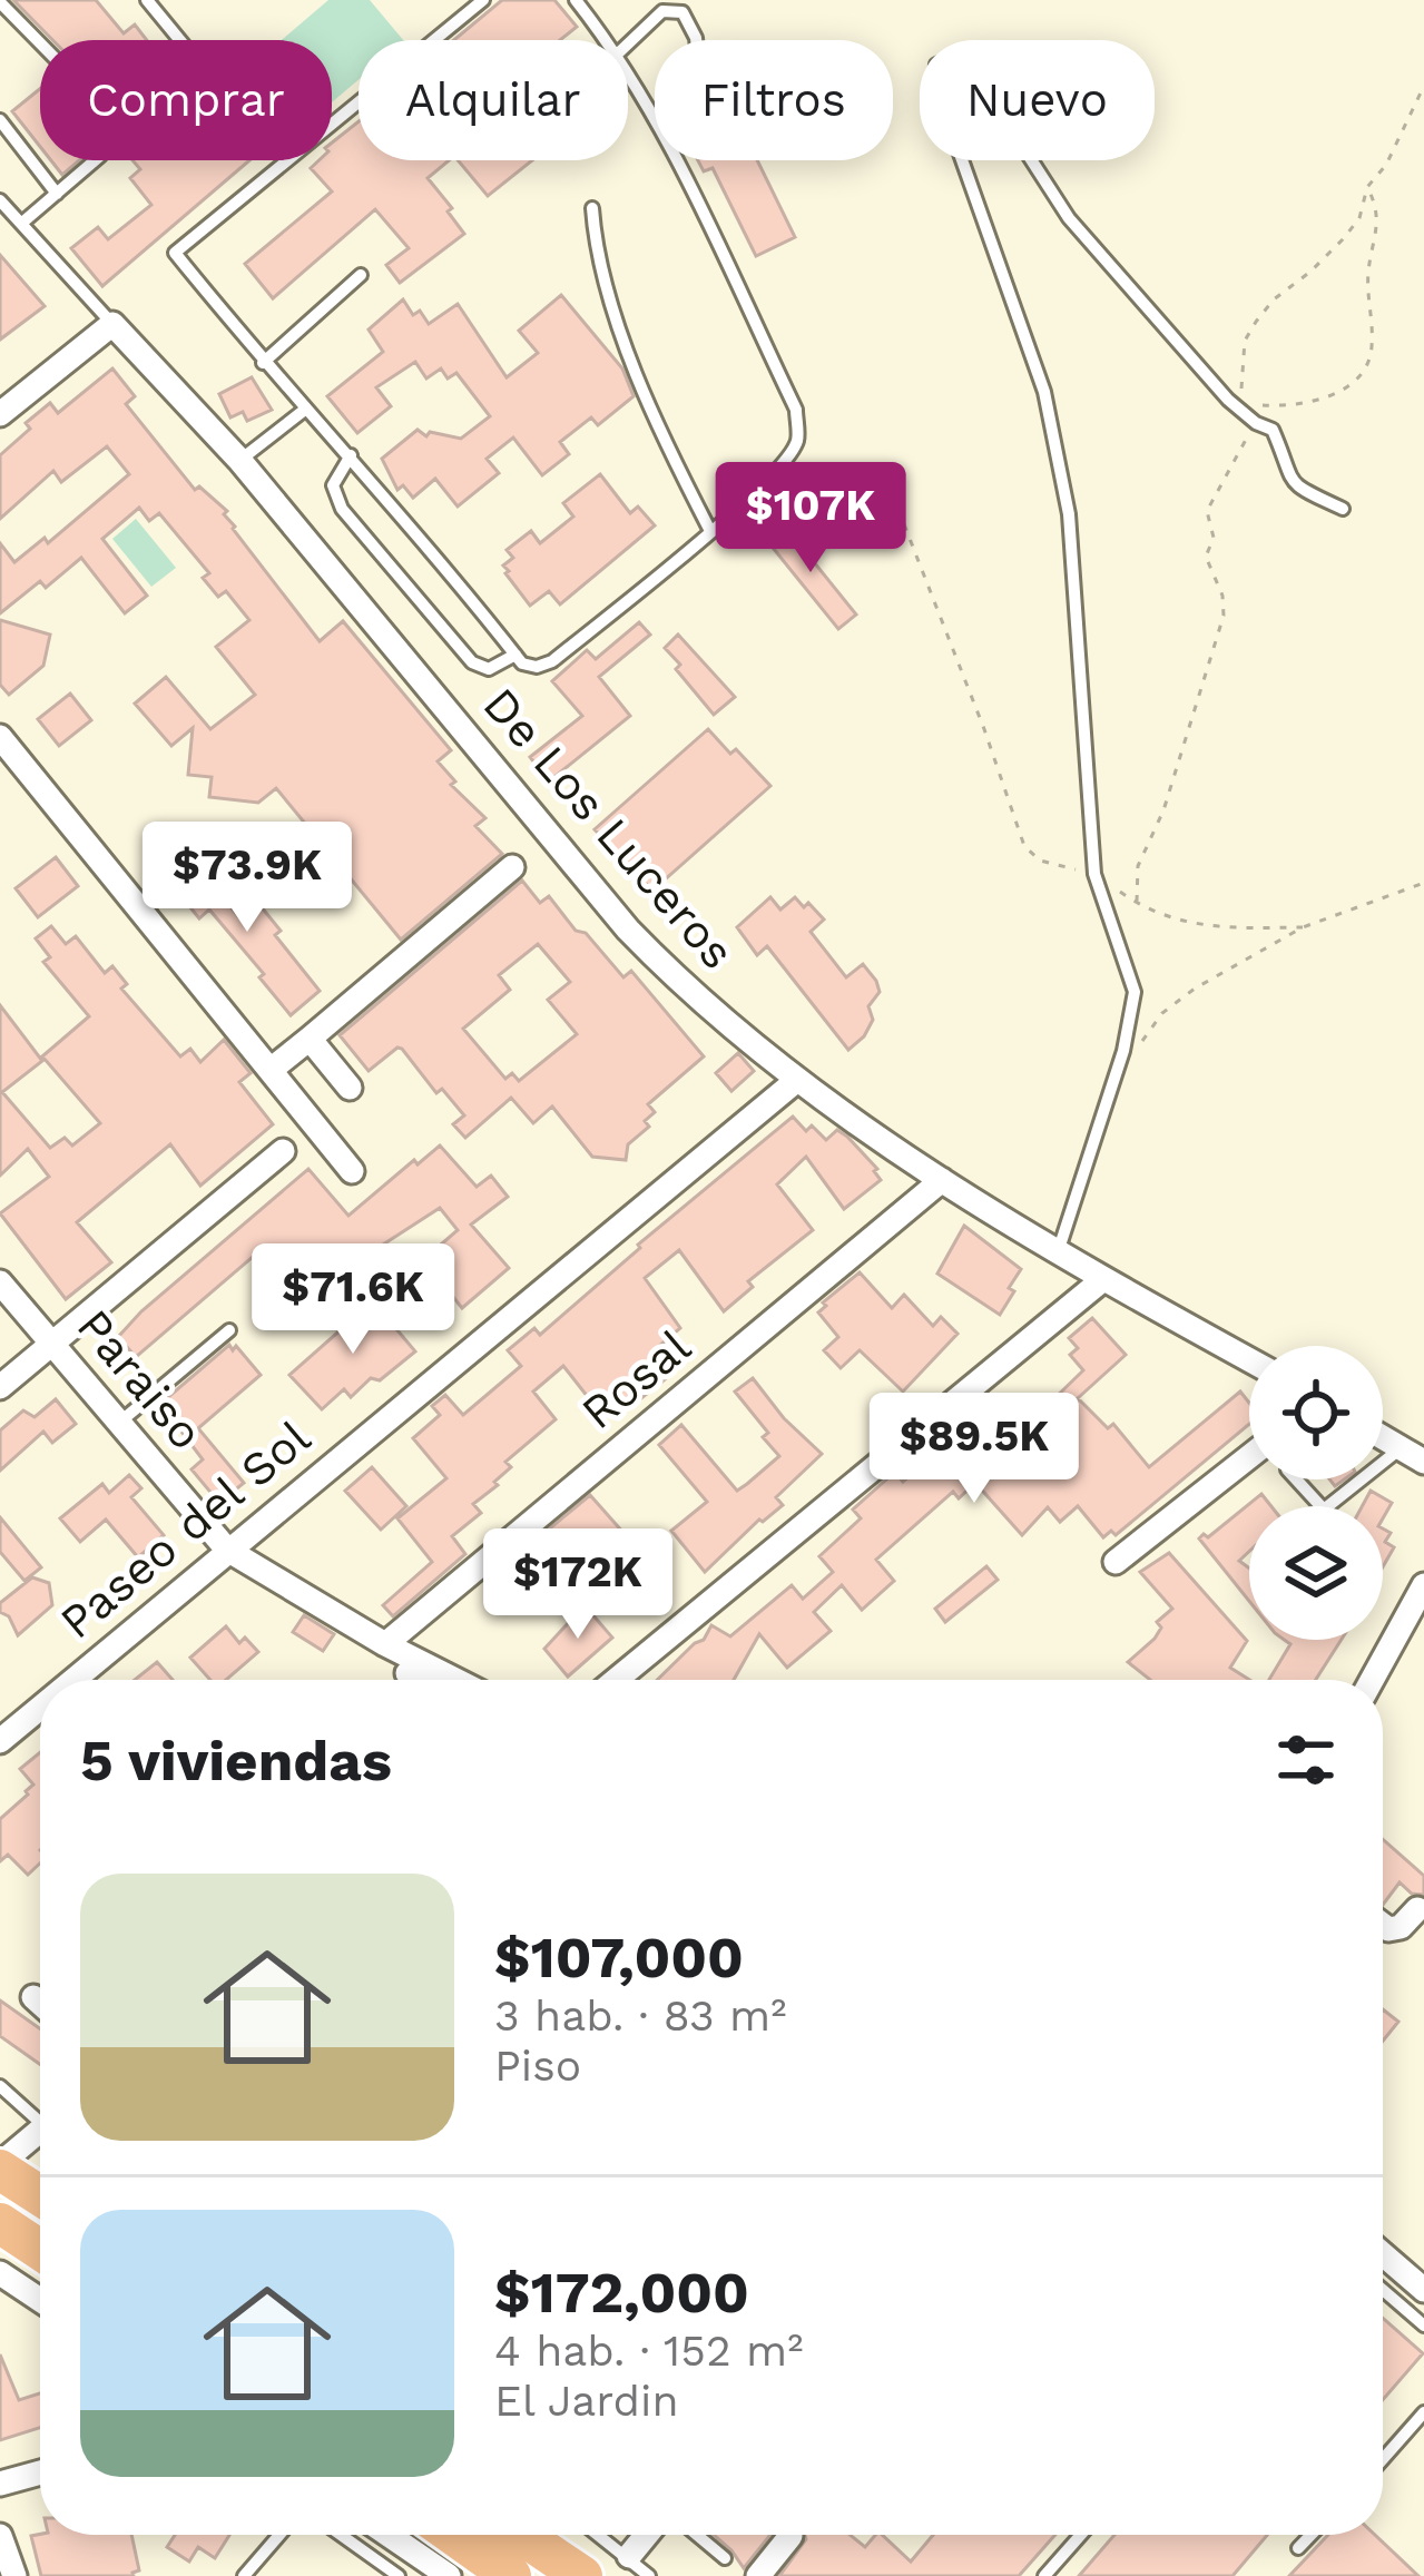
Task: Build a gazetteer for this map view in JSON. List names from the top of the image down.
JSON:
{
  "streets": {
    "street": [
      "De Los Luceros",
      "Paraiso",
      "Rosal",
      "Paseo del Sol"
    ]
  },
  "crossings": [
    ["De Los Luceros", "Rosal"],
    ["De Los Luceros", "Paseo del Sol"],
    ["Paraiso", "Rosal"],
    ["Paraiso", "Paseo del Sol"]
  ],
  "page": {
    "chip": [
      "Comprar",
      "Alquilar",
      "Filtros",
      "Nuevo"
    ],
    "price": [
      "$107K",
      "$73.9K",
      "$71.6K",
      "$89.5K",
      "$172K"
    ],
    "heading": "5 viviendas",
    "list": [
      {
        "name": "$107,000",
        "note": "3 hab. · 83 m² · Piso"
      },
      {
        "name": "$172,000",
        "note": "4 hab. · 152 m² · El Jardin"
      }
    ]
  }
}
